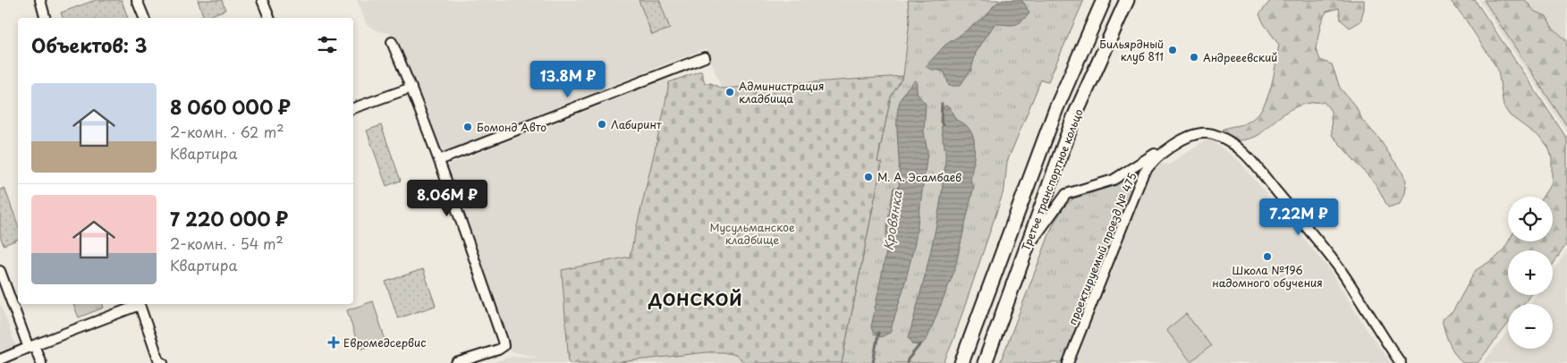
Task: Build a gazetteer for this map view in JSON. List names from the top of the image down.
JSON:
{
  "streets": {
    "main road": ["Третье транспортное кольцо"],
    "street": ["проектируемый проезд № 475"]
  },
  "districts": ["ДОНСКОЙ"],
  "water": ["Кровянка"],
  "parks": ["Мусульманское кладбище"],
  "places": {
    "other": [
      "Бильярдный клуб 811",
      "Андрееевский",
      "Администрация кладбища",
      "Лабиринт",
      "Бомонд Авто",
      "М. А. Эсамбаев",
      "Школа №196 надомного обучения"
    ],
    "health": ["Евромедсервис"]
  },
  "page": {
    "heading": "Объектов: 3",
    "price": ["13.8M ₽", "8.06M ₽", "7.22M ₽"],
    "list": [
      {
        "name": "8 060 000 ₽",
        "note": "2-комн. · 62 m² · Квартира"
      },
      {
        "name": "7 220 000 ₽",
        "note": "2-комн. · 54 m² · Квартира"
      }
    ],
    "map_buttons": ["+", "−"]
  }
}
